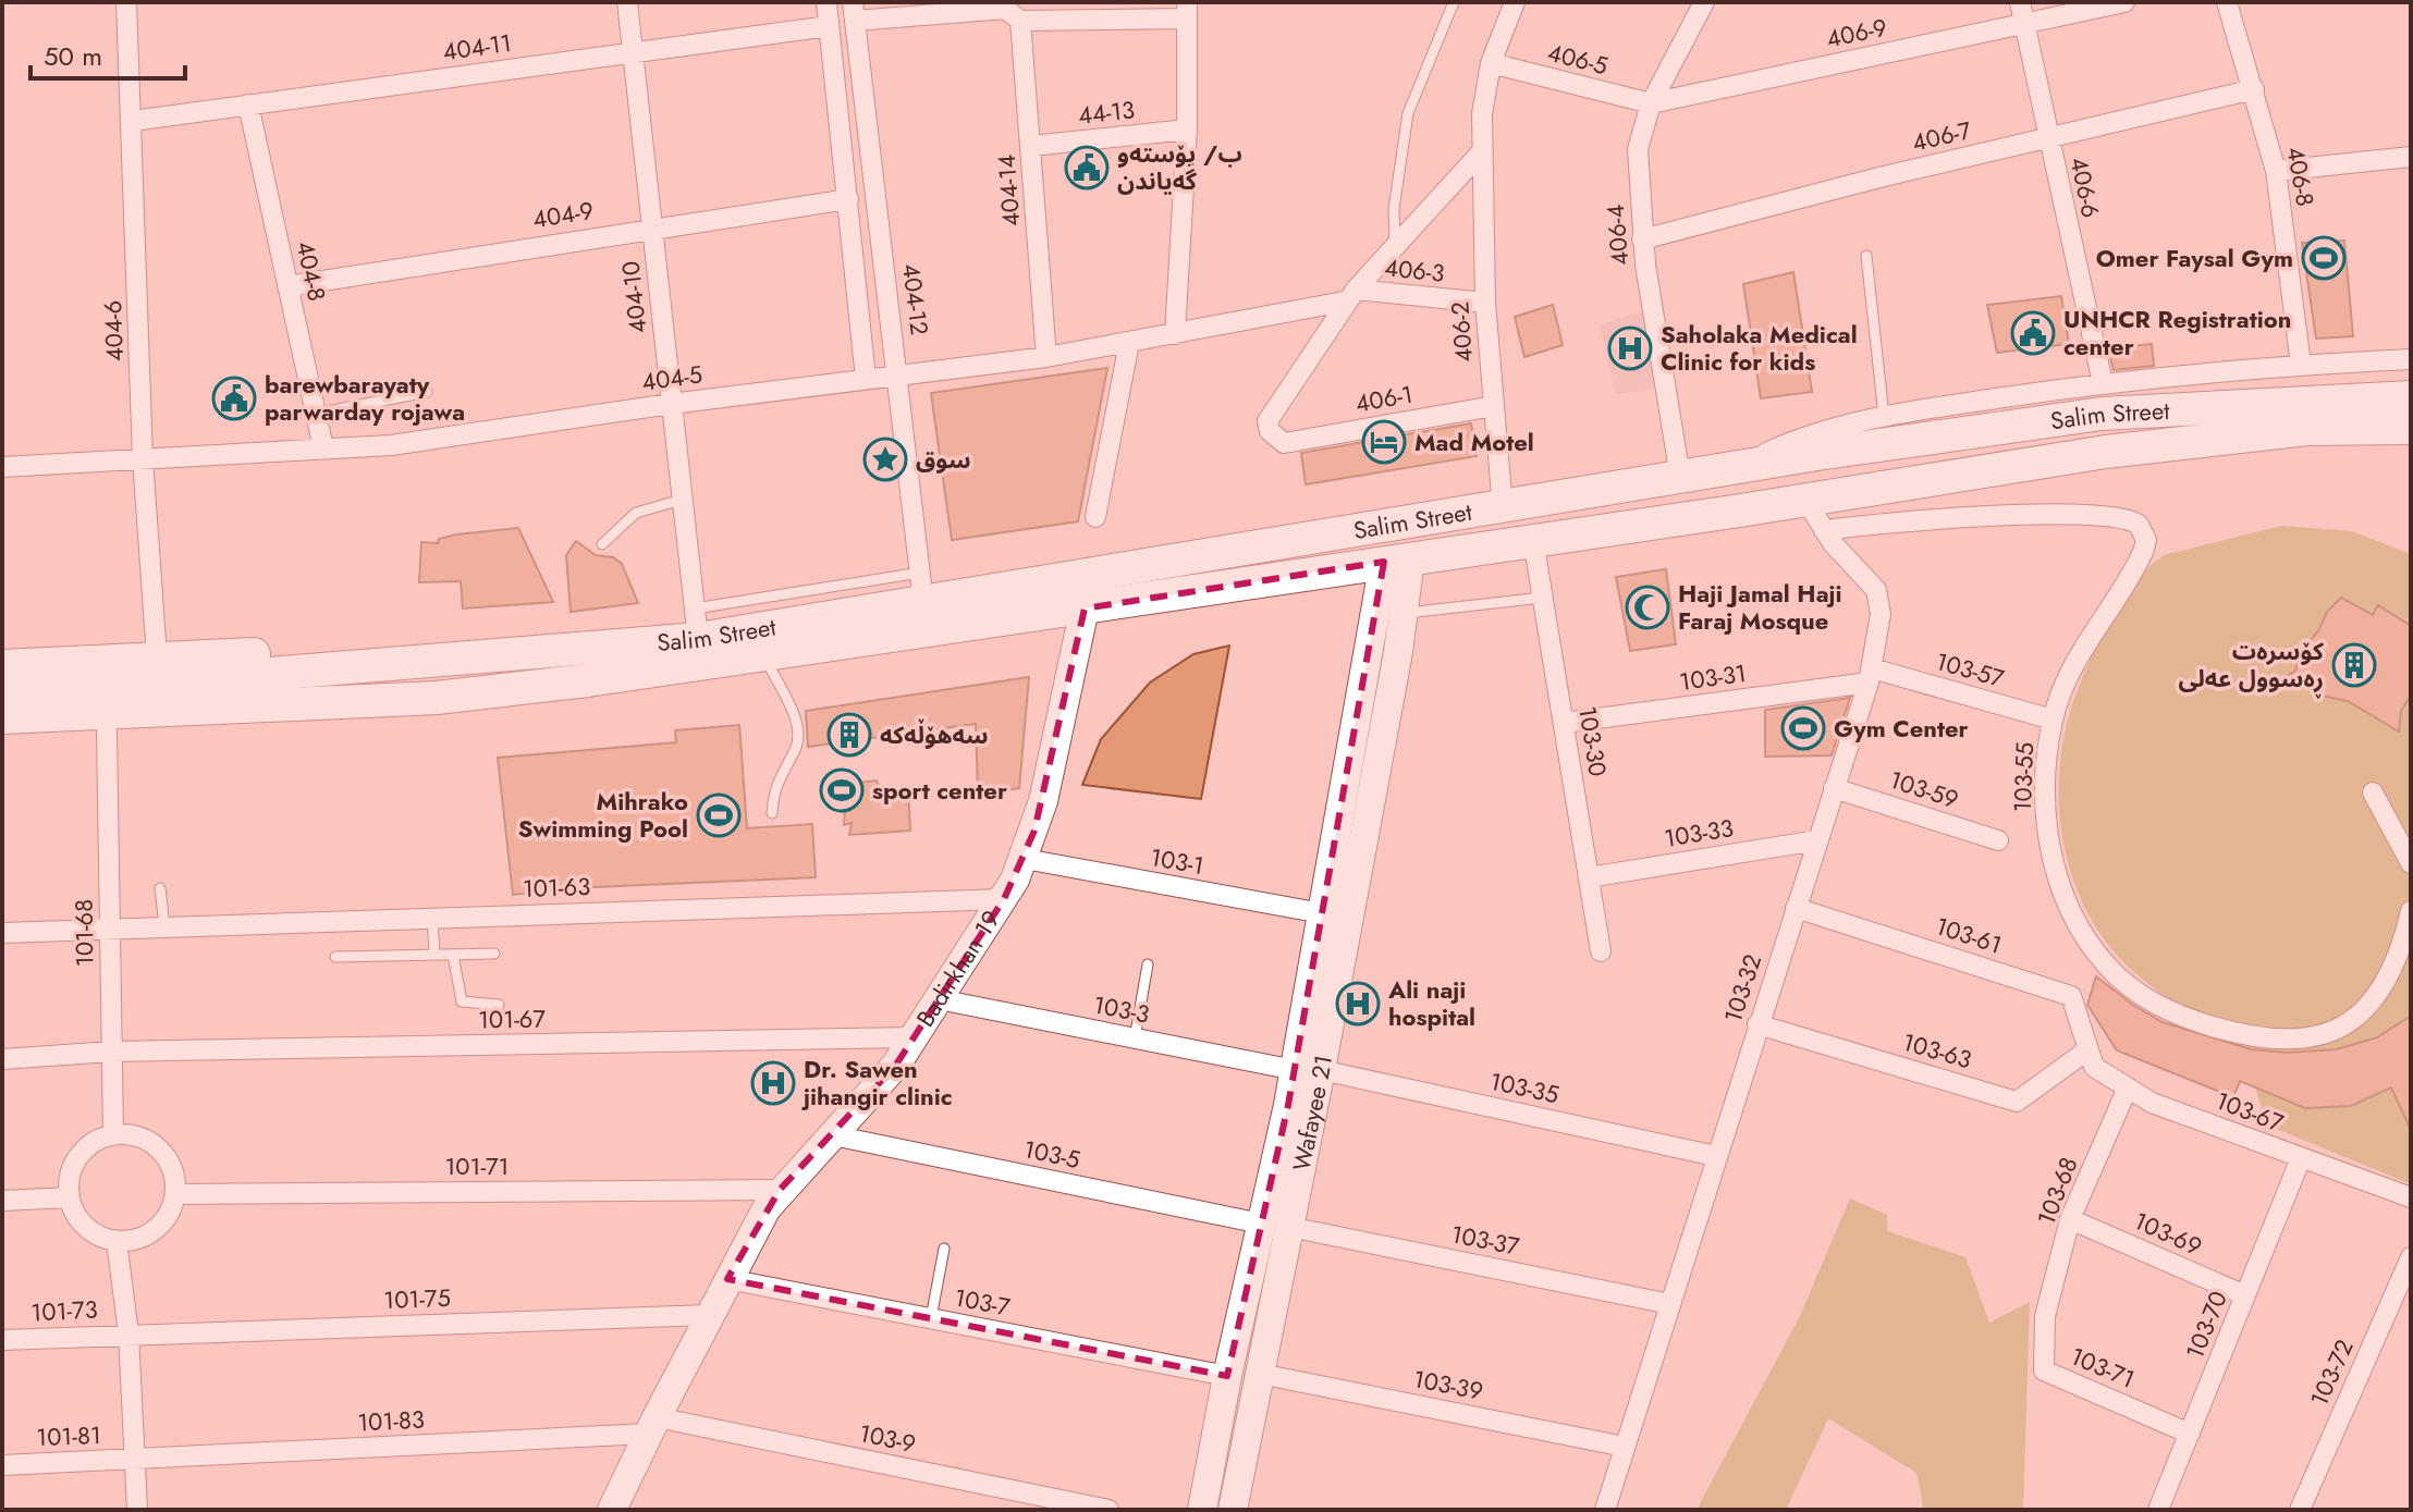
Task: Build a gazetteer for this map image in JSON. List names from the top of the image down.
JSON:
{
  "streets": {
    "main road": ["Salim Street"],
    "street": [
      "406-9",
      "404-11",
      "406-5",
      "44-13",
      "406-7",
      "406-8",
      "406-6",
      "404-14",
      "404-9",
      "406-4",
      "406-3",
      "404-8",
      "404-10",
      "404-12",
      "404-6",
      "406-2",
      "404-5",
      "406-1",
      "103-57",
      "103-31",
      "103-30",
      "103-55",
      "103-59",
      "103-33",
      "103-1",
      "101-63",
      "101-68",
      "103-61",
      "Badirkhan 19",
      "103-32",
      "103-3",
      "101-67",
      "103-63",
      "103-35",
      "Wafayee 21",
      "103-67",
      "103-5",
      "101-71",
      "103-68",
      "103-69",
      "103-37",
      "101-75",
      "103-7",
      "101-73",
      "103-70",
      "103-71",
      "103-72",
      "103-39",
      "101-83",
      "101-81",
      "103-9"
    ]
  },
  "crossings": [
    ["406-9", "406-5"],
    ["406-9", "406-6"],
    ["406-9", "406-4"],
    ["404-11", "404-8"],
    ["404-11", "404-10"],
    ["404-11", "404-6"],
    ["406-5", "406-4"],
    ["406-5", "406-2"],
    ["44-13", "404-14"],
    ["406-7", "406-8"],
    ["406-7", "406-6"],
    ["406-7", "406-4"],
    ["404-14", "404-5"],
    ["404-9", "404-8"],
    ["404-9", "404-10"],
    ["406-4", "Salim Street"],
    ["406-3", "406-2"],
    ["406-3", "404-5"],
    ["406-3", "406-1"],
    ["404-8", "404-5"],
    ["404-10", "404-5"],
    ["404-10", "Salim Street"],
    ["404-12", "404-5"],
    ["404-12", "Salim Street"],
    ["404-6", "404-5"],
    ["404-6", "Salim Street"],
    ["406-2", "406-1"],
    ["406-2", "Salim Street"],
    ["404-5", "406-1"],
    ["Salim Street", "103-30"],
    ["Salim Street", "101-68"],
    ["Salim Street", "Badirkhan 19"],
    ["Salim Street", "103-32"],
    ["Salim Street", "Wafayee 21"],
    ["103-57", "103-31"],
    ["103-57", "103-55"],
    ["103-57", "103-32"],
    ["103-31", "103-30"],
    ["103-31", "103-32"],
    ["103-30", "103-33"],
    ["103-55", "103-32"],
    ["103-59", "103-32"],
    ["103-33", "103-32"],
    ["103-1", "Badirkhan 19"],
    ["103-1", "Wafayee 21"],
    ["101-63", "101-68"],
    ["101-63", "Badirkhan 19"],
    ["101-68", "101-67"],
    ["101-68", "101-71"],
    ["103-61", "103-32"],
    ["103-61", "103-63"],
    ["103-61", "103-67"],
    ["Badirkhan 19", "103-3"],
    ["Badirkhan 19", "101-67"],
    ["Badirkhan 19", "103-5"],
    ["Badirkhan 19", "101-71"],
    ["Badirkhan 19", "101-75"],
    ["Badirkhan 19", "103-7"],
    ["Badirkhan 19", "101-83"],
    ["Badirkhan 19", "103-9"],
    ["103-32", "103-63"],
    ["103-32", "103-35"],
    ["103-32", "103-37"],
    ["103-32", "103-39"],
    ["103-3", "103-35"],
    ["103-3", "Wafayee 21"],
    ["103-63", "103-67"],
    ["103-35", "Wafayee 21"],
    ["Wafayee 21", "103-5"],
    ["Wafayee 21", "103-37"],
    ["Wafayee 21", "103-7"],
    ["Wafayee 21", "103-39"],
    ["103-67", "103-68"],
    ["103-67", "103-70"],
    ["103-5", "103-37"],
    ["103-68", "103-69"],
    ["103-68", "103-71"],
    ["103-69", "103-70"],
    ["101-75", "101-73"],
    ["103-70", "103-71"],
    ["101-83", "101-81"],
    ["101-83", "103-9"]
  ],
  "places": {
    "public building": ["ب/ پۆستەو گەیاندن", "UNHCR Registration center", "barewbarayaty parwarday rojawa"],
    "sports": [
      "Omer Faysal Gym",
      "Gym Center",
      "sport center",
      "Mihrako Swimming Pool"
    ],
    "hospital": ["Saholaka Medical Clinic for kids", "Ali naji hospital", "Dr. Sawen jihangir clinic"],
    "hotel": ["Mad Motel"],
    "place": ["سوق"],
    "mosque": ["Haji Jamal Haji Faraj Mosque"],
    "building": ["کۆسرەت ڕەسوول عەلی", "سەهۆڵەکە"]
  },
  "scale_bar": "50 m"
}
